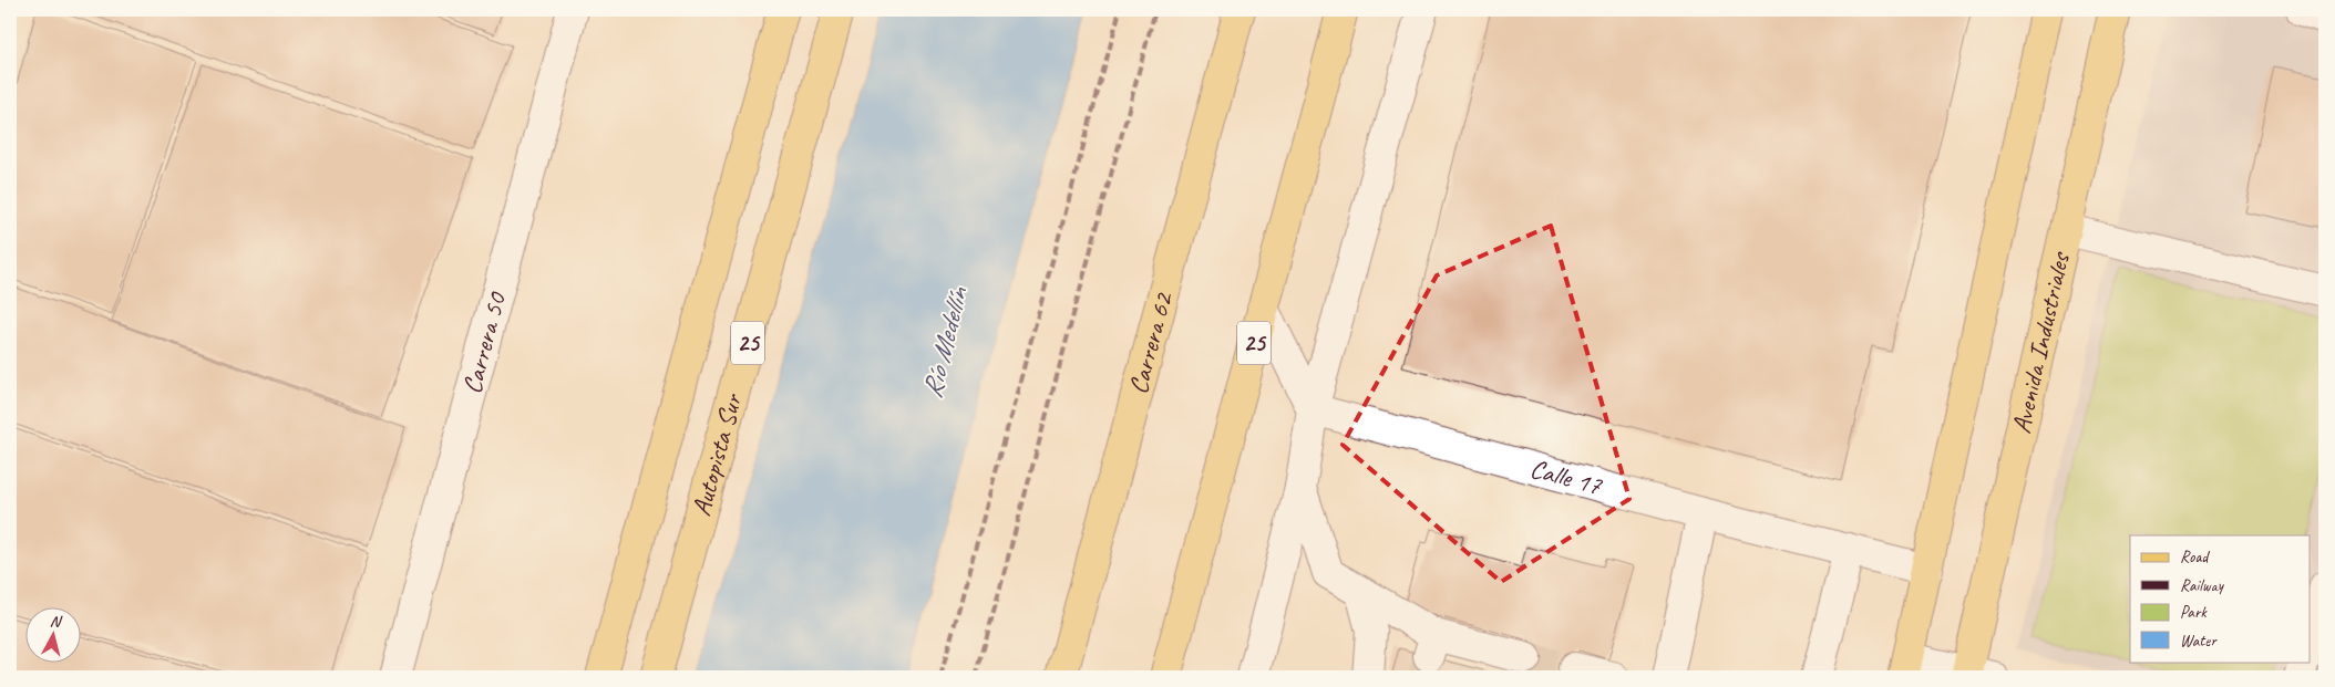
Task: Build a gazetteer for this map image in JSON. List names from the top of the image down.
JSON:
{
  "streets": {
    "main road": [
      "25",
      "Carrera 62",
      "Avenida Industriales",
      "Autopista Sur"
    ],
    "street": ["Carrera 50", "Calle 17"]
  },
  "water": ["Río Medellín"],
  "legend": [
    "Road",
    "Railway",
    "Park",
    "Water"
  ],
  "north": "top"
}
